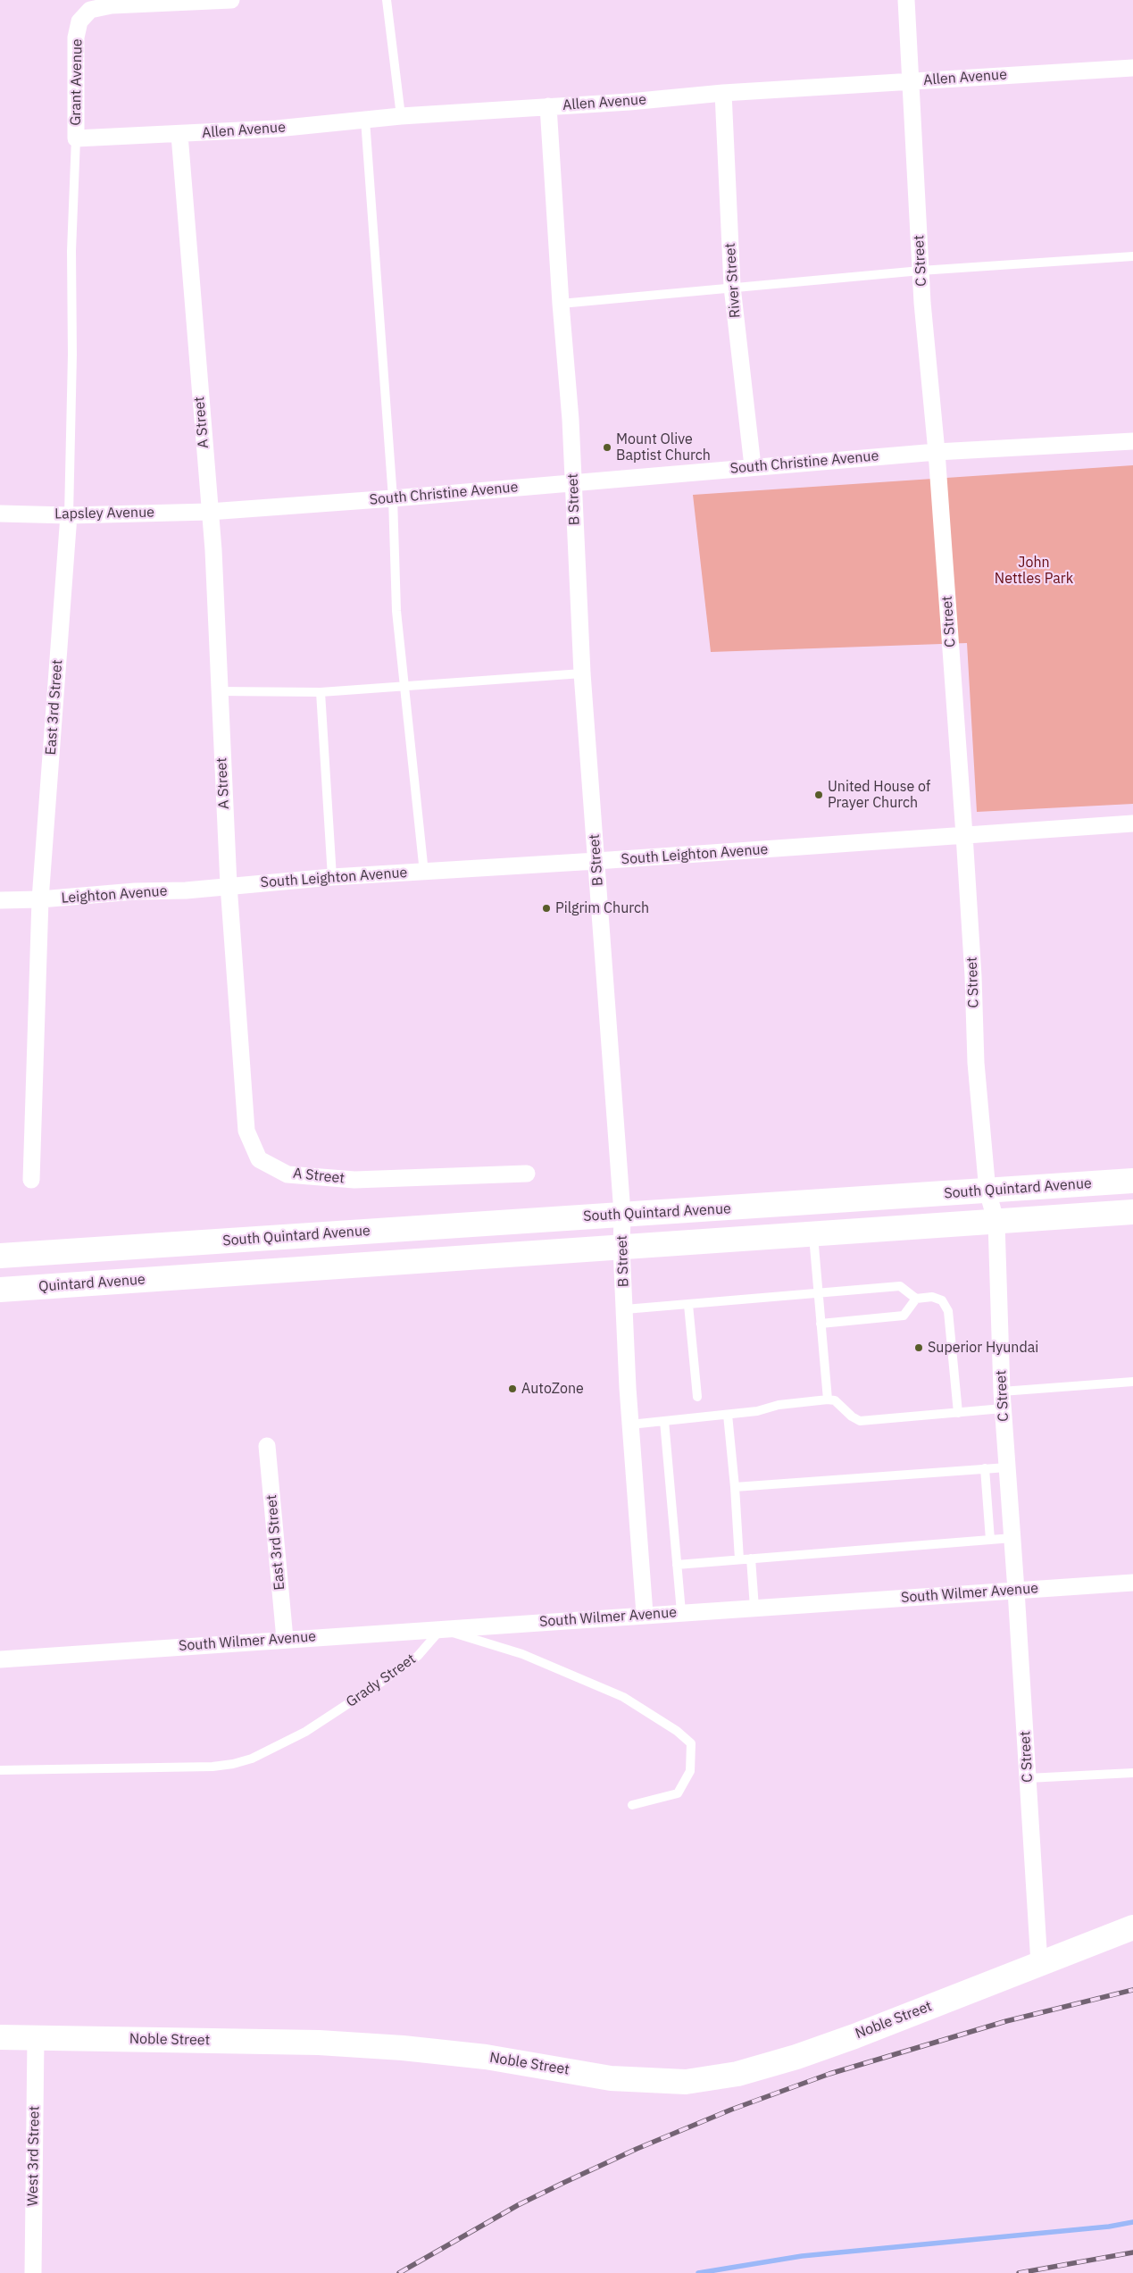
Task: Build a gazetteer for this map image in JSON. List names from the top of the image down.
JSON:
{
  "streets": {
    "main road": ["South Quintard Avenue", "Quintard Avenue", "Noble Street"],
    "street": [
      "Allen Avenue",
      "Grant Avenue",
      "C Street",
      "River Street",
      "A Street",
      "South Christine Avenue",
      "B Street",
      "Lapsley Avenue",
      "East 3rd Street",
      "South Leighton Avenue",
      "Leighton Avenue",
      "South Wilmer Avenue",
      "West 3rd Street"
    ],
    "lane": ["Grady Street"]
  },
  "crossings": [
    ["Allen Avenue", "Grant Avenue"],
    ["Allen Avenue", "C Street"],
    ["Allen Avenue", "River Street"],
    ["Allen Avenue", "A Street"],
    ["Allen Avenue", "B Street"],
    ["C Street", "South Christine Avenue"],
    ["C Street", "South Leighton Avenue"],
    ["C Street", "South Quintard Avenue"],
    ["C Street", "South Wilmer Avenue"],
    ["C Street", "Noble Street"],
    ["River Street", "South Christine Avenue"],
    ["A Street", "South Christine Avenue"],
    ["A Street", "Lapsley Avenue"],
    ["A Street", "South Leighton Avenue"],
    ["A Street", "Leighton Avenue"],
    ["South Christine Avenue", "B Street"],
    ["South Christine Avenue", "Lapsley Avenue"],
    ["B Street", "South Leighton Avenue"],
    ["B Street", "South Quintard Avenue"],
    ["B Street", "South Wilmer Avenue"],
    ["Lapsley Avenue", "East 3rd Street"],
    ["East 3rd Street", "Leighton Avenue"],
    ["East 3rd Street", "South Wilmer Avenue"],
    ["South Leighton Avenue", "Leighton Avenue"],
    ["South Quintard Avenue", "Quintard Avenue"],
    ["South Wilmer Avenue", "Grady Street"],
    ["Noble Street", "West 3rd Street"]
  ],
  "parks": ["John Nettles Park"],
  "places": [
    "Mount Olive Baptist Church",
    "United House of Prayer Church",
    "Pilgrim Church",
    "Superior Hyundai",
    "AutoZone"
  ]
}
